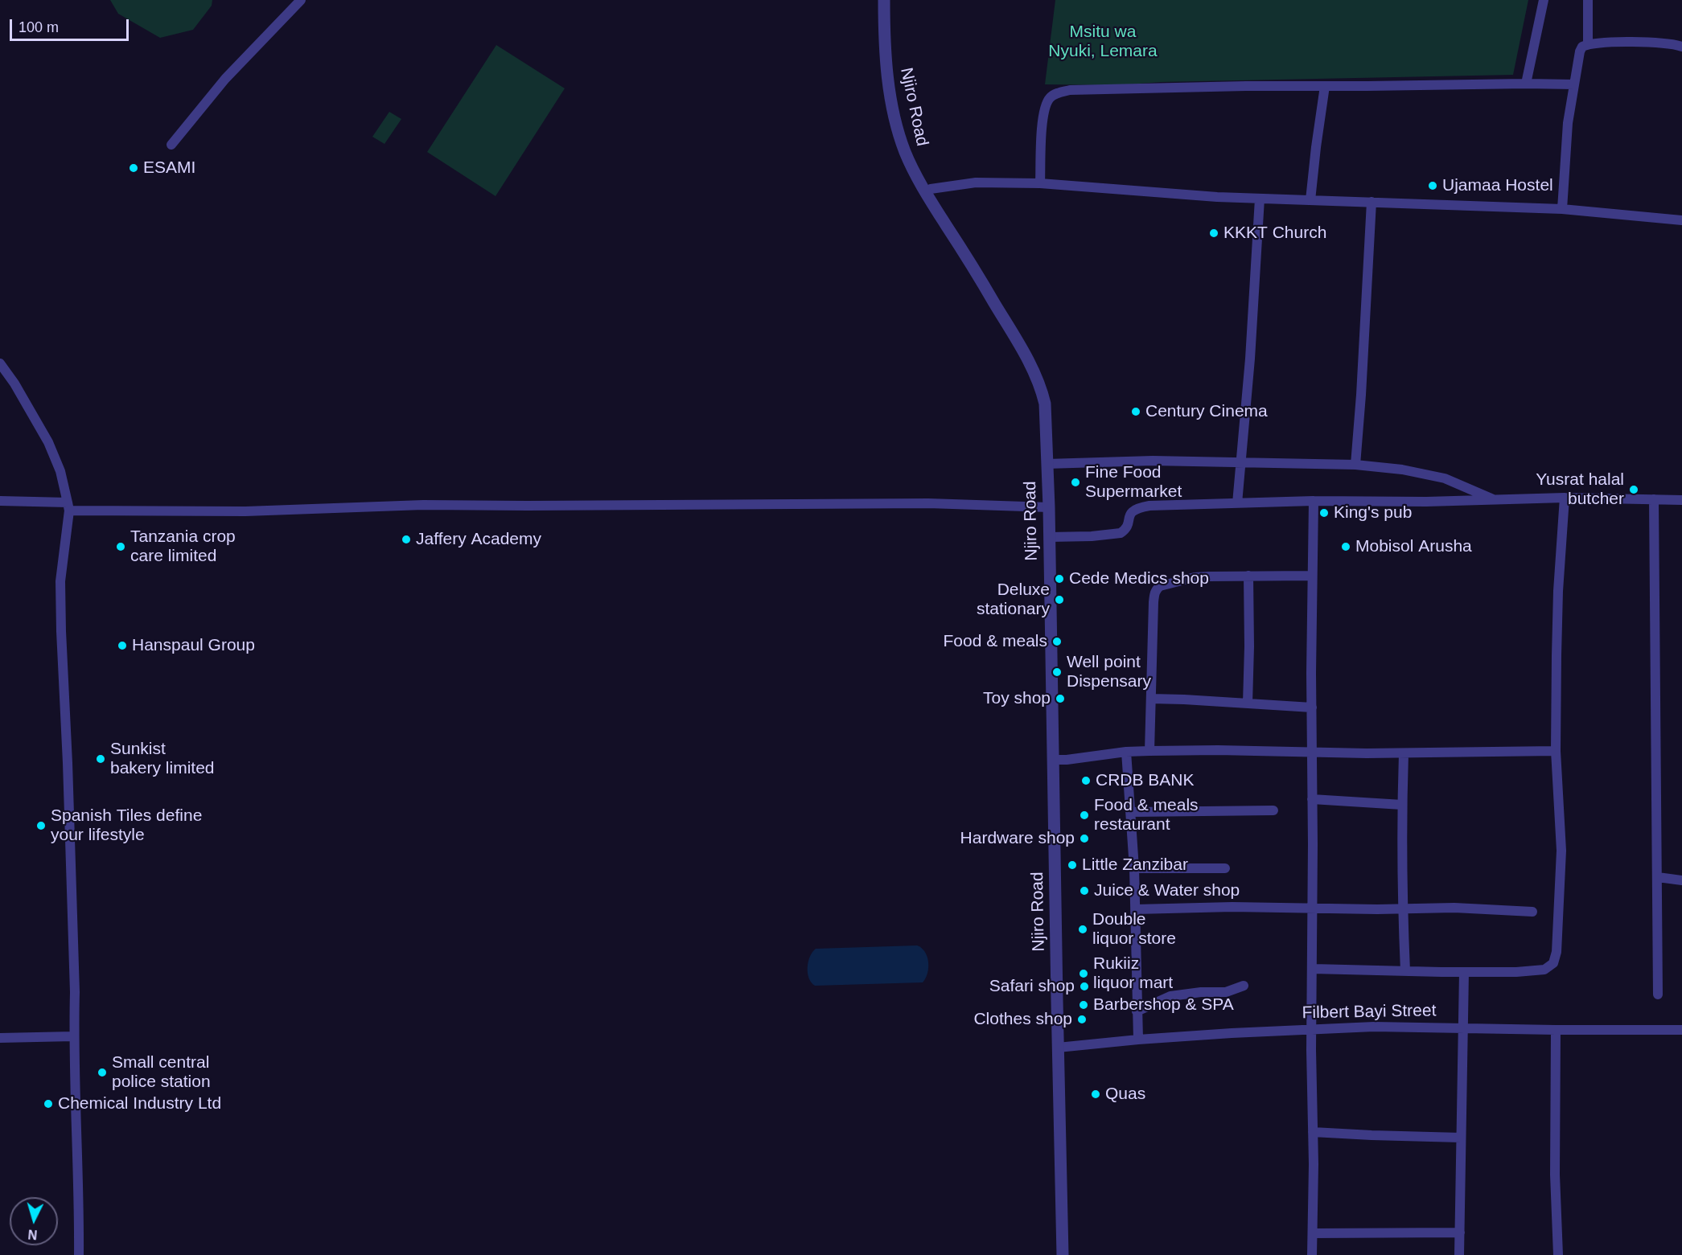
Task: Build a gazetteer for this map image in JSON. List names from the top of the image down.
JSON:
{
  "streets": {
    "street": ["Njiro Road", "Filbert Bayi Street"]
  },
  "crossings": [
    ["Njiro Road", "Filbert Bayi Street"]
  ],
  "parks": ["Msitu wa Nyuki, Lemara"],
  "places": [
    "ESAMI",
    "Ujamaa Hostel",
    "KKKT Church",
    "Century Cinema",
    "Fine Food Supermarket",
    "Yusrat halal butcher",
    "King's pub",
    "Jaffery Academy",
    "Tanzania crop care limited",
    "Mobisol Arusha",
    "Cede Medics shop",
    "Deluxe stationary",
    "Food & meals",
    "Hanspaul Group",
    "Well point Dispensary",
    "Toy shop",
    "Sunkist bakery limited",
    "CRDB BANK",
    "Food & meals restaurant",
    "Spanish Tiles define your lifestyle",
    "Hardware shop",
    "Little Zanzibar",
    "Juice & Water shop",
    "Double liquor store",
    "Rukiiz liquor mart",
    "Safari shop",
    "Barbershop & SPA",
    "Clothes shop",
    "Small central police station",
    "Quas",
    "Chemical Industry Ltd"
  ],
  "scale_bar": "100 m",
  "north": "bottom"
}
